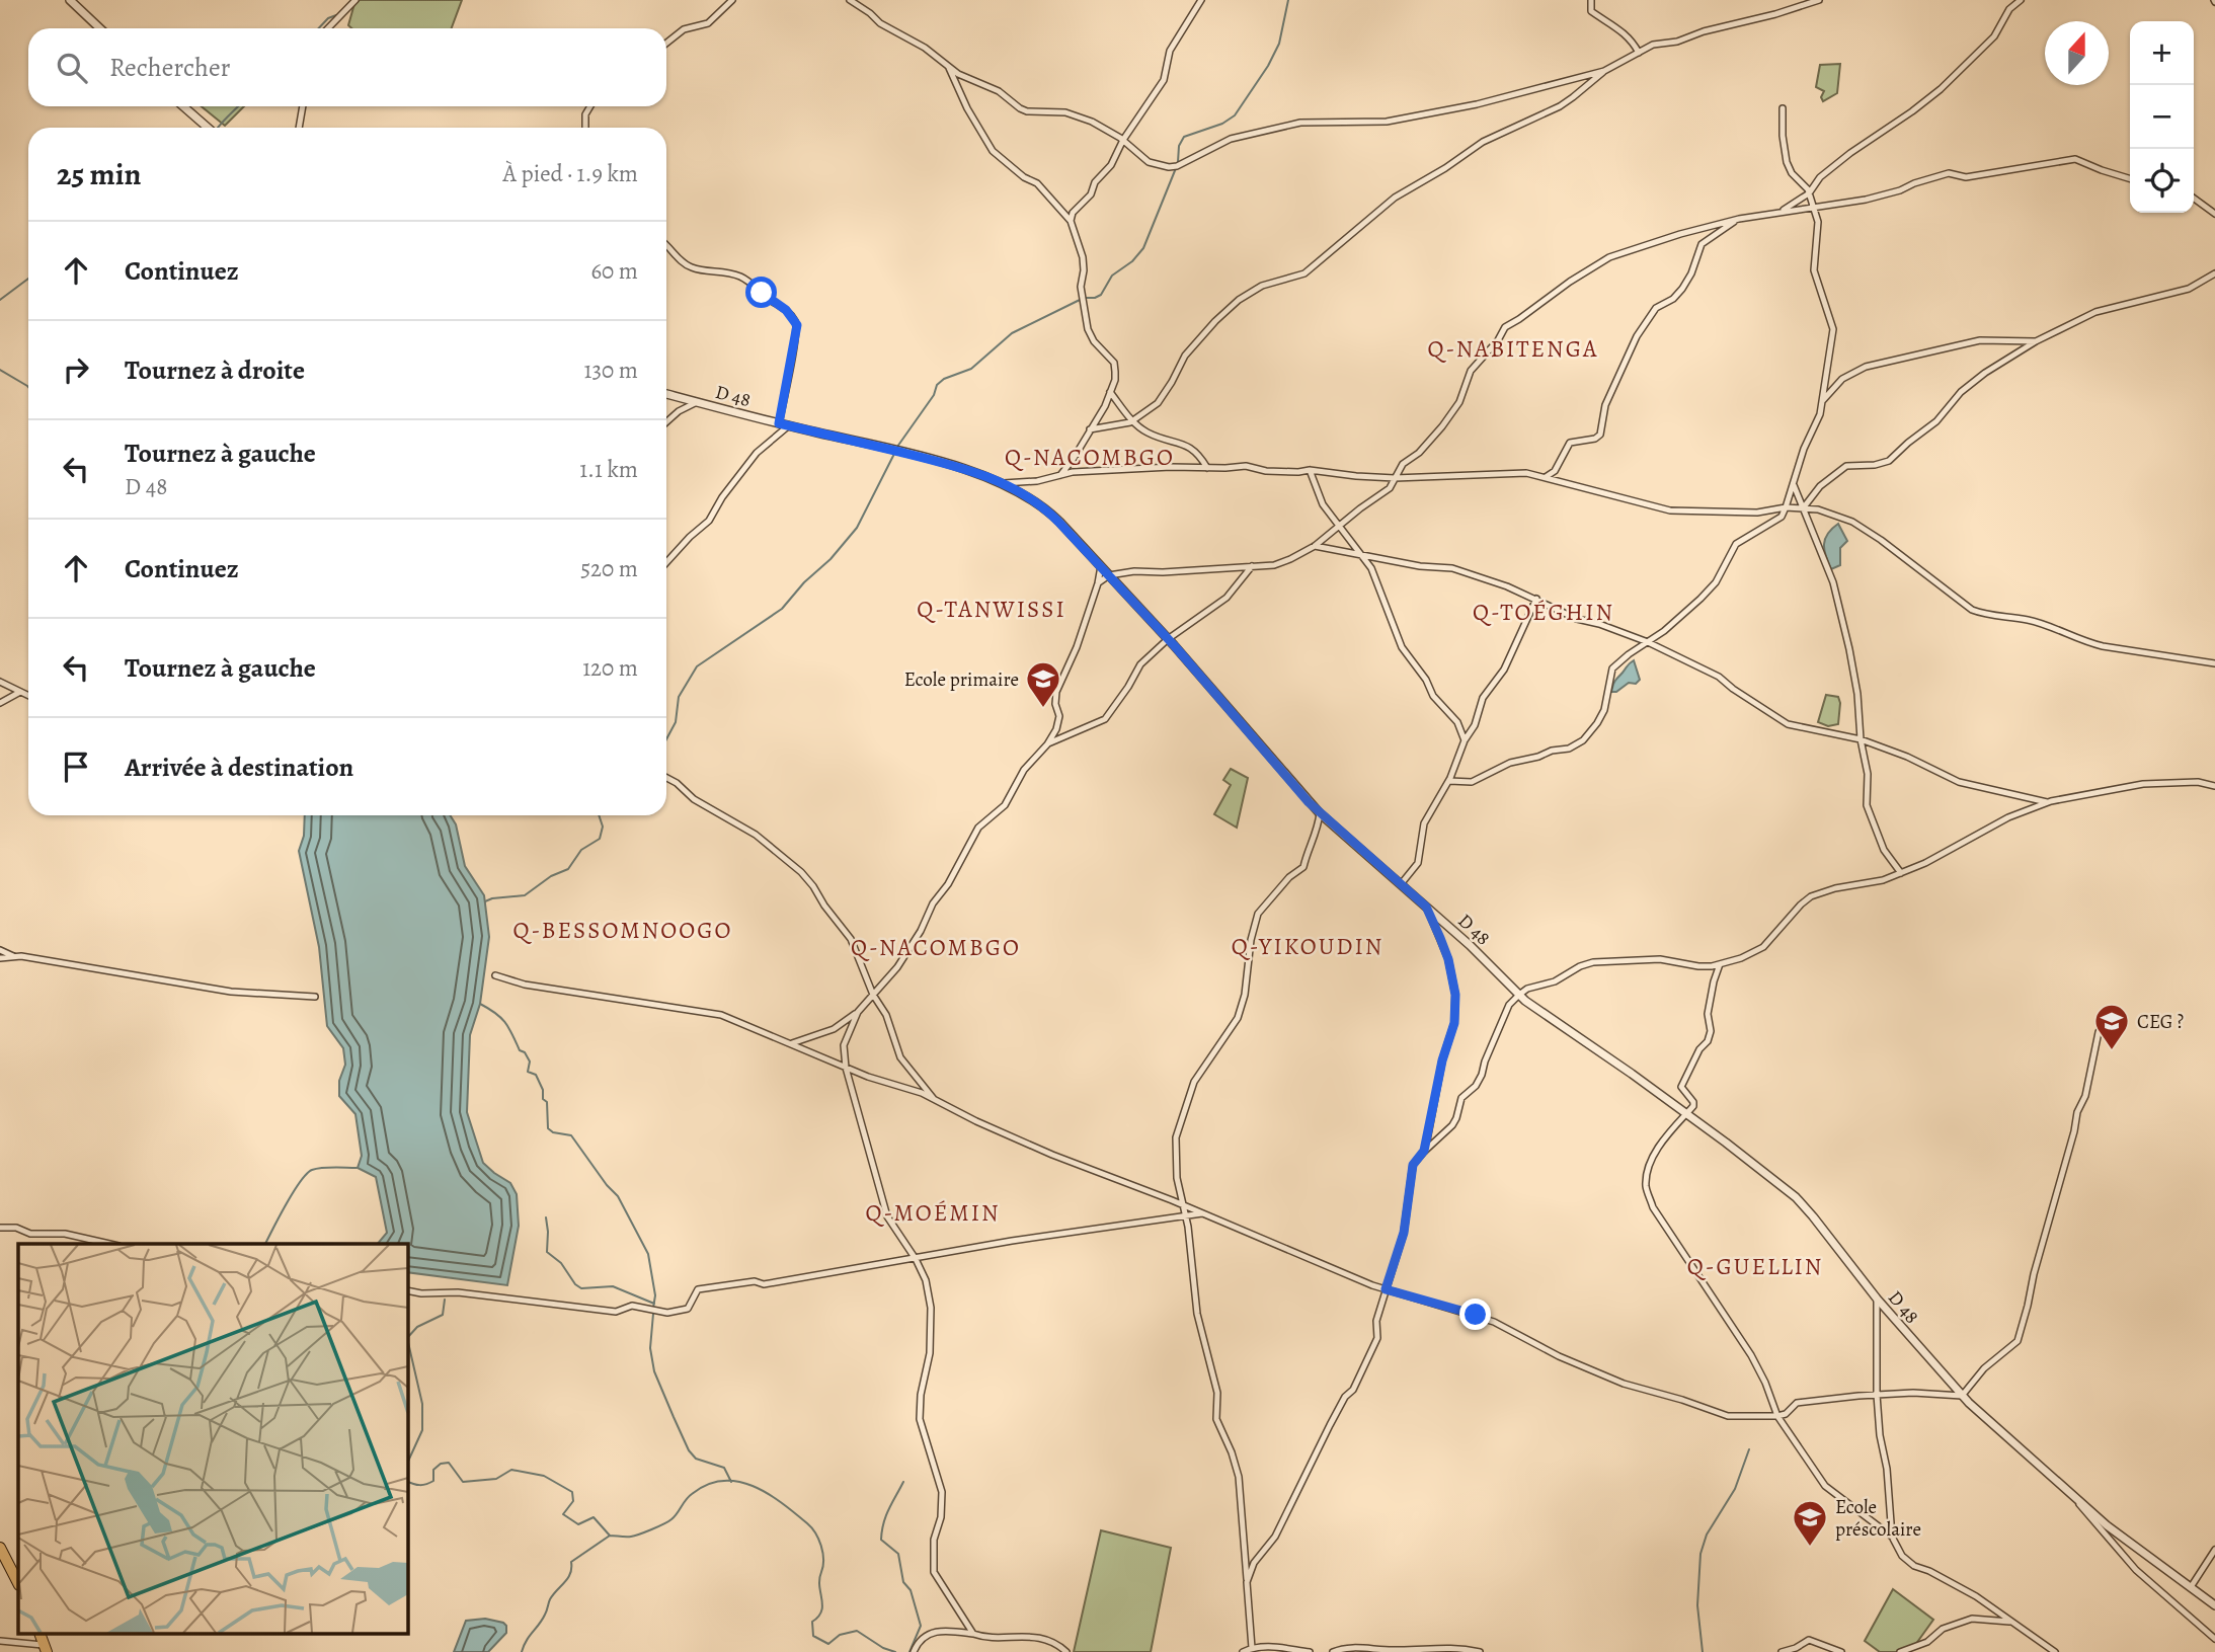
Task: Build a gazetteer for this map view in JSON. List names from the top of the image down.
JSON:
{
  "streets": {
    "street": ["D 48"]
  },
  "districts": [
    "Q-NABITENGA",
    "Q-NACOMBGO",
    "Q-TANWISSI",
    "Q-TOÉGHIN",
    "Q-BESSOMNOOGO",
    "Q-YIKOUDIN",
    "Q-NACOMBGO",
    "Q-MOÉMIN",
    "Q-GUELLIN"
  ],
  "places": {
    "school or university": ["Ecole primaire", "CEG ?", "Ecole préscolaire"]
  },
  "north": "top",
  "page": {
    "map_buttons": ["+", "−"],
    "search": "Rechercher",
    "heading": ["25 min", "À pied · 1.9 km"],
    "list": [
      ["Continuez", "60 m"],
      ["Tournez à droite", "130 m"],
      ["Tournez à gauche", "D 48", "1.1 km"],
      ["Continuez", "520 m"],
      ["Tournez à gauche", "120 m"],
      "Arrivée à destination"
    ]
  }
}
